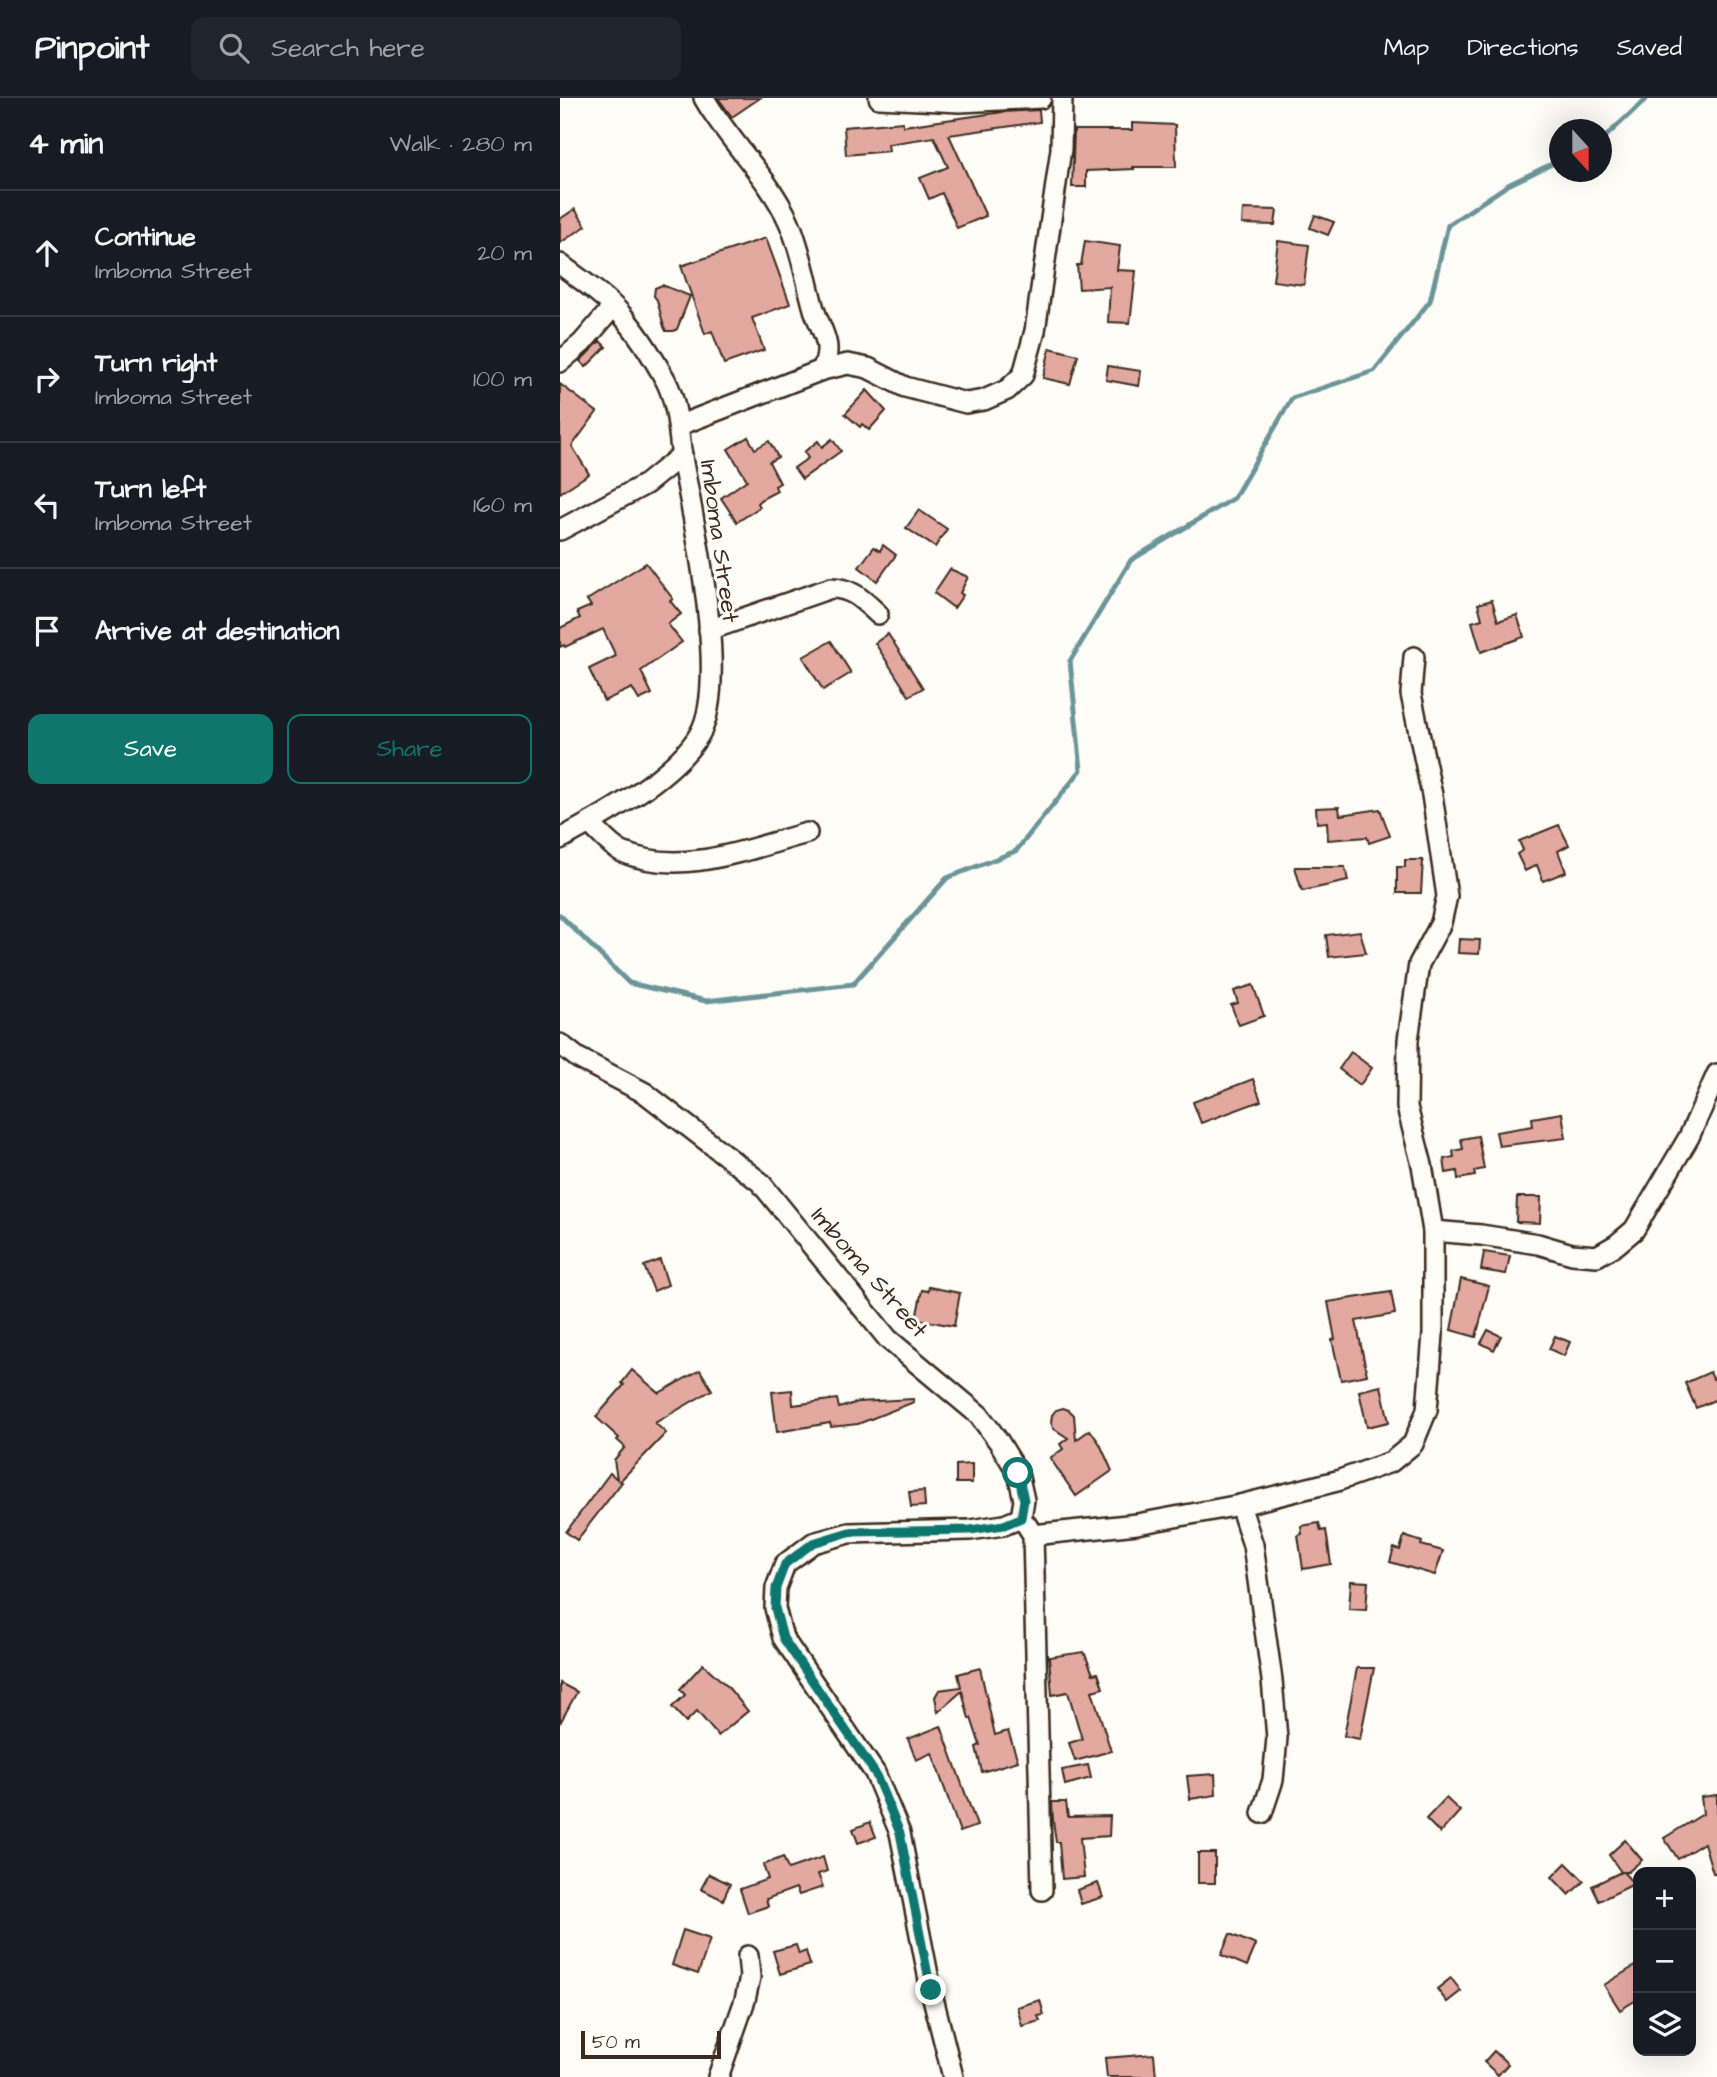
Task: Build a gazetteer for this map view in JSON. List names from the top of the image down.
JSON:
{
  "streets": {
    "street": ["Imboma Street"]
  },
  "scale_bar": "50 m",
  "north": "bottom",
  "page": {
    "header": "Pinpoint",
    "search": "Search here",
    "nav": ["Map", "Directions", "Saved"],
    "heading": ["4 min", "Walk · 280 m"],
    "list": [
      ["Continue", "Imboma Street", "20 m"],
      ["Turn right", "Imboma Street", "100 m"],
      ["Turn left", "Imboma Street", "160 m"],
      "Arrive at destination"
    ],
    "buttons": ["Save", "Share"],
    "map_buttons": ["+", "−"],
    "scale": "50 m"
  }
}
